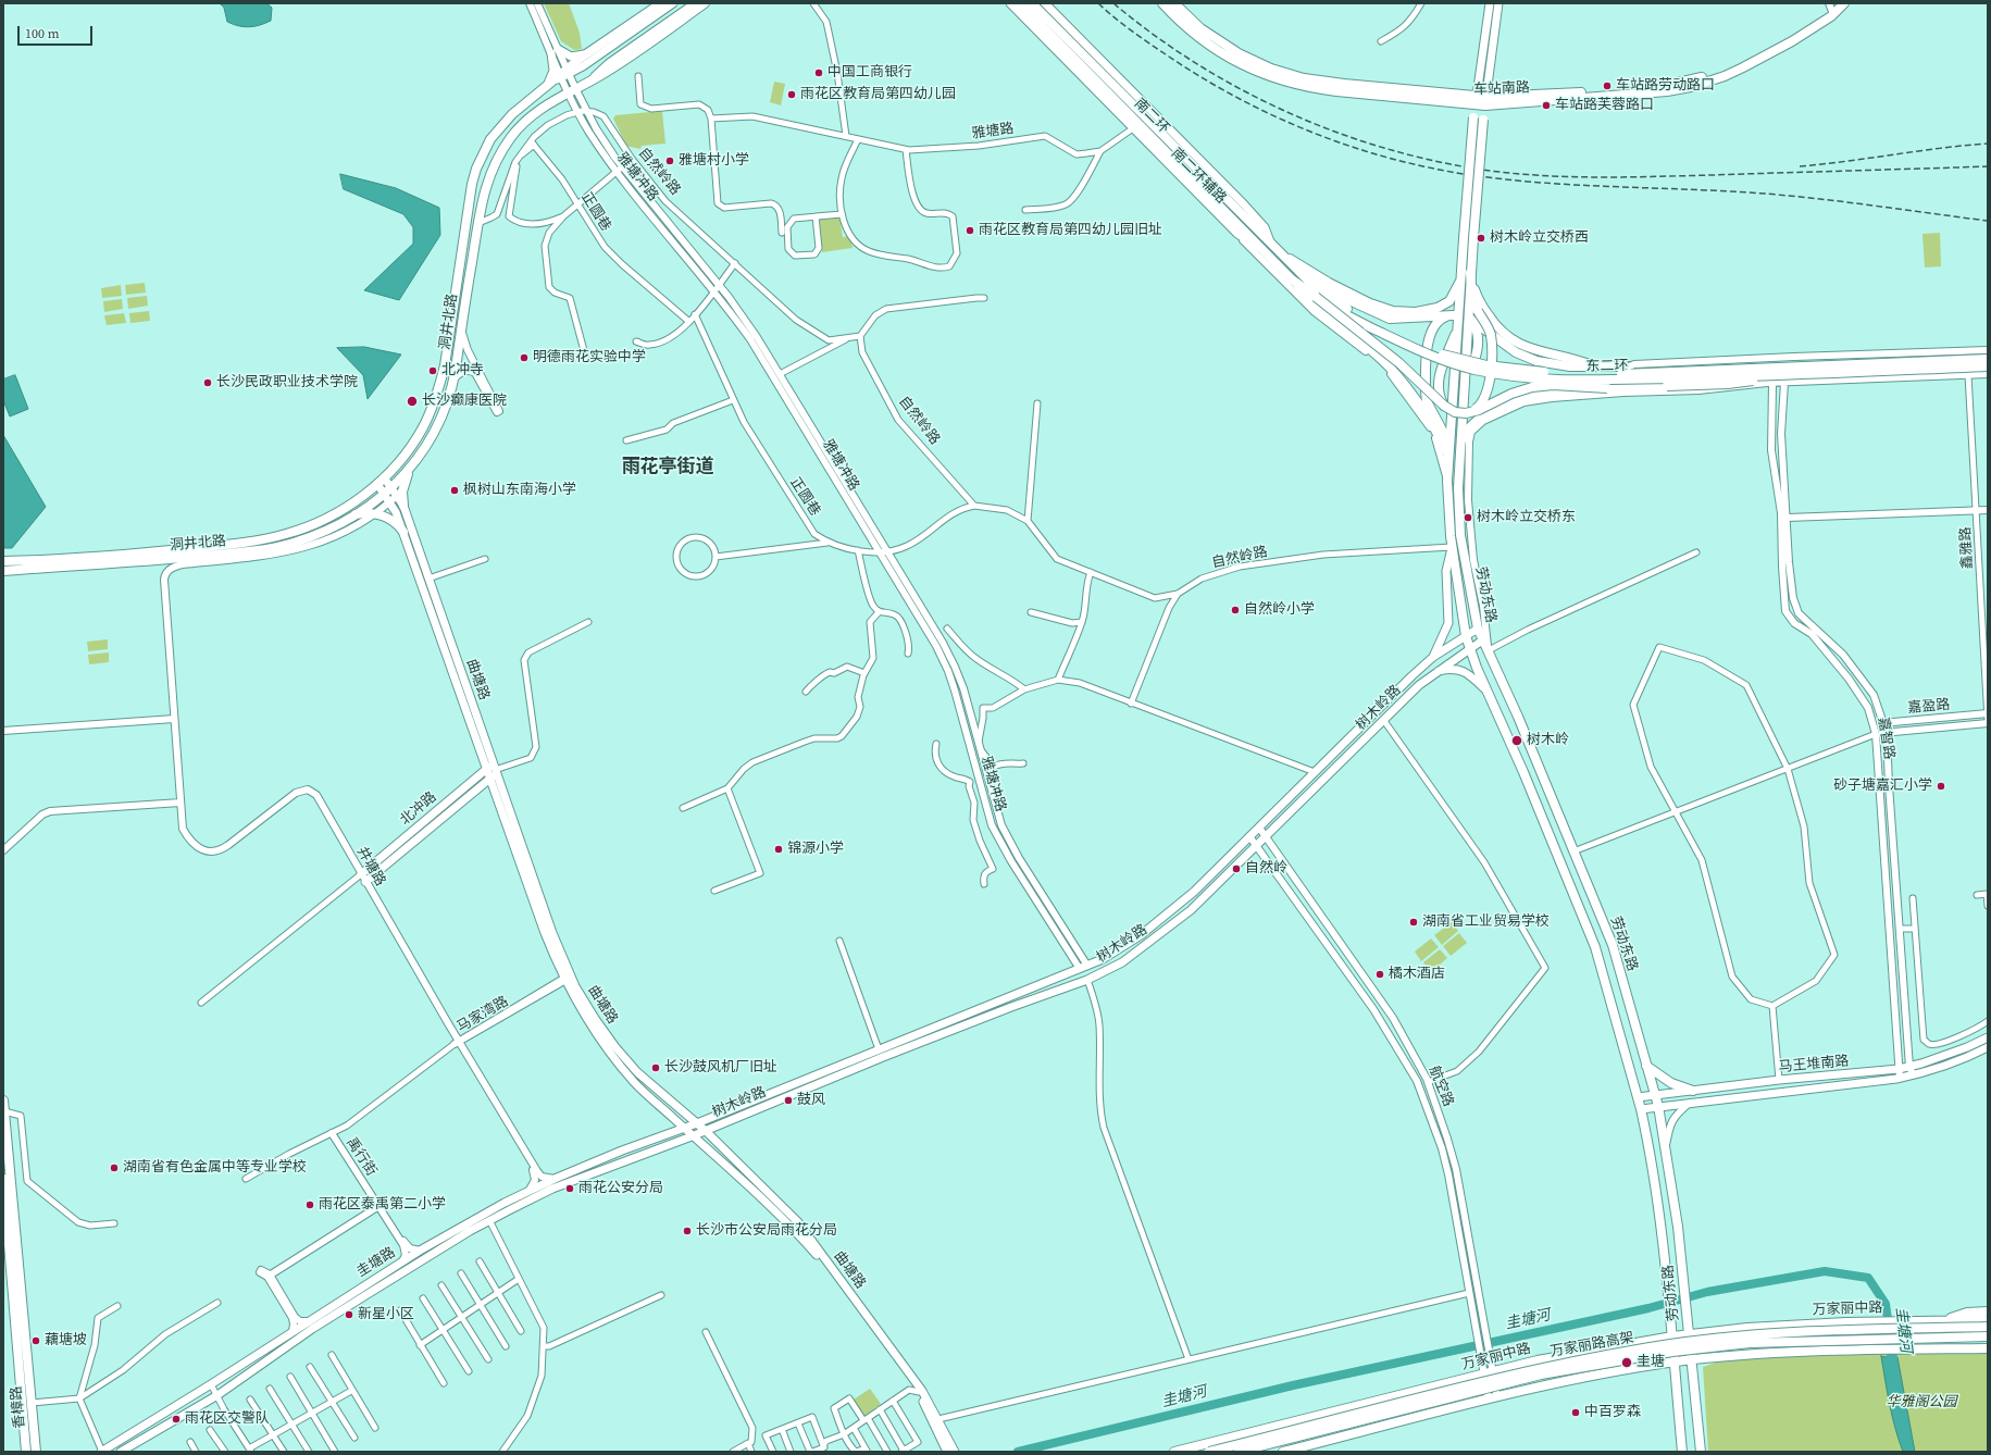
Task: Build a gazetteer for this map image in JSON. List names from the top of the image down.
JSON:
{
  "streets": {
    "main road": [
      "车站南路",
      "南二环",
      "南二环辅路",
      "洞井北路",
      "东二环",
      "劳动东路",
      "曲塘路",
      "树木岭路",
      "北冲路",
      "马王堆南路",
      "圭塘路",
      "万家丽中路",
      "万家丽路高架",
      "香樟路"
    ],
    "street": [
      "雅塘路",
      "自然岭路",
      "雅塘冲路",
      "正圆巷",
      "鑫雅路",
      "嘉盈路",
      "嘉智路",
      "井塘路",
      "马家湾路",
      "航空路",
      "禹行街"
    ]
  },
  "crossings": [
    ["南二环", "南二环辅路"],
    ["南二环", "东二环"],
    ["雅塘路", "南二环辅路"],
    ["自然岭路", "雅塘冲路"],
    ["自然岭路", "正圆巷"],
    ["自然岭路", "劳动东路"],
    ["南二环辅路", "东二环"],
    ["雅塘冲路", "正圆巷"],
    ["雅塘冲路", "洞井北路"],
    ["雅塘冲路", "树木岭路"],
    ["洞井北路", "曲塘路"],
    ["东二环", "嘉智路"],
    ["鑫雅路", "嘉盈路"],
    ["劳动东路", "树木岭路"],
    ["劳动东路", "马王堆南路"],
    ["劳动东路", "万家丽中路"],
    ["曲塘路", "树木岭路"],
    ["曲塘路", "北冲路"],
    ["曲塘路", "井塘路"],
    ["曲塘路", "马家湾路"],
    ["曲塘路", "圭塘路"],
    ["嘉盈路", "嘉智路"],
    ["树木岭路", "航空路"],
    ["树木岭路", "圭塘路"],
    ["嘉智路", "马王堆南路"],
    ["北冲路", "井塘路"],
    ["井塘路", "马家湾路"],
    ["井塘路", "圭塘路"],
    ["航空路", "万家丽中路"],
    ["禹行街", "圭塘路"]
  ],
  "districts": ["雨花亭街道"],
  "water": ["圭塘河"],
  "parks": ["华雅阁公园"],
  "places": [
    "中国工商银行",
    "车站路劳动路口",
    "雨花区教育局第四幼儿园",
    "车站路芙蓉路口",
    "雅塘村小学",
    "雨花区教育局第四幼儿园旧址",
    "树木岭立交桥西",
    "明德雨花实验中学",
    "北冲寺",
    "长沙民政职业技术学院",
    "长沙癫康医院",
    "枫树山东南海小学",
    "树木岭立交桥东",
    "自然岭小学",
    "树木岭",
    "砂子塘嘉汇小学",
    "锦源小学",
    "自然岭",
    "湖南省工业贸易学校",
    "橘木酒店",
    "长沙鼓风机厂旧址",
    "鼓风",
    "湖南省有色金属中等专业学校",
    "雨花公安分局",
    "雨花区泰禹第二小学",
    "长沙市公安局雨花分局",
    "新星小区",
    "藕塘坡",
    "圭塘",
    "中百罗森",
    "雨花区交警队"
  ],
  "scale_bar": "100 m"
}
